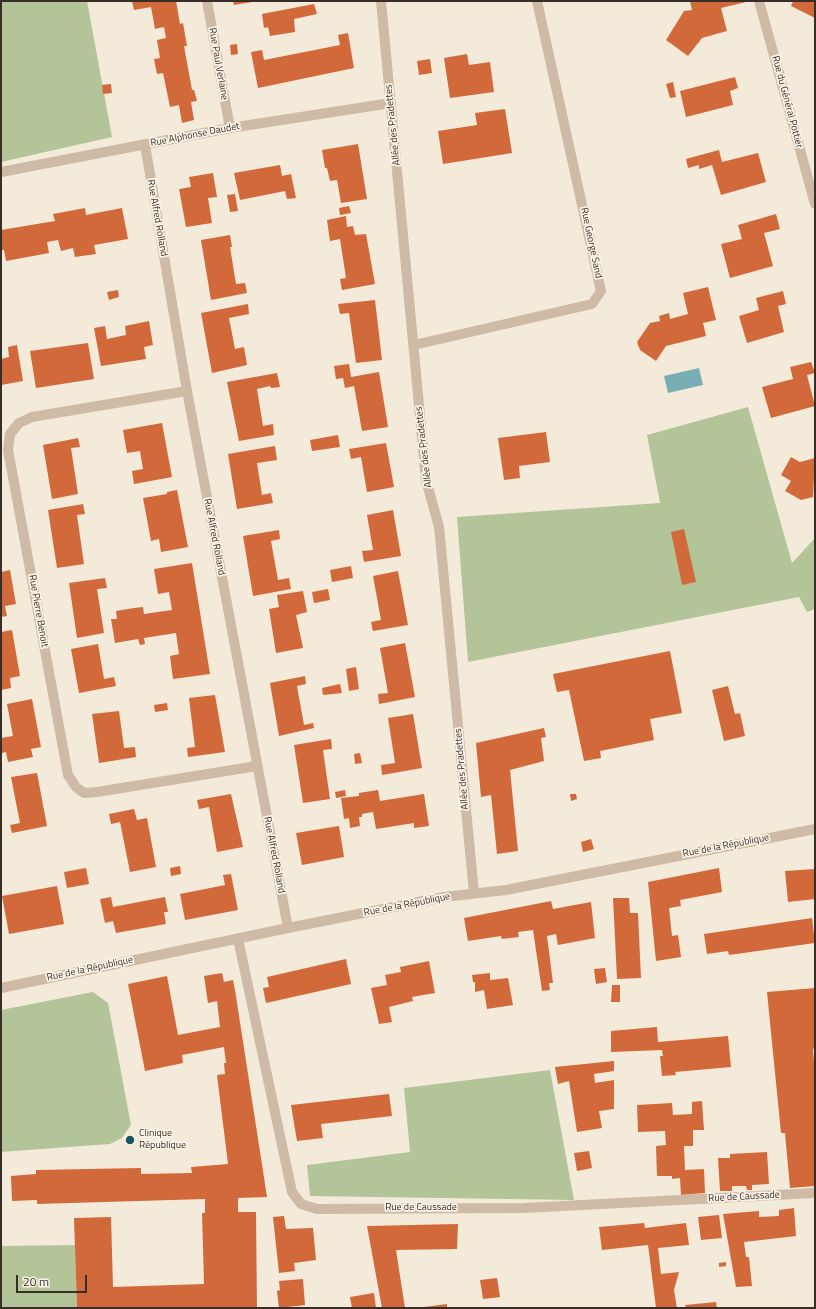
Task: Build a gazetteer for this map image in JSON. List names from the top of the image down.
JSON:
{
  "streets": {
    "street": [
      "Rue Paul Verlaine",
      "Rue du Général Pottier",
      "Allée des Pradettes",
      "Rue Alphonse Daudet",
      "Rue Alfred Rolland",
      "Rue George Sand",
      "Rue Pierre Benoit",
      "Rue de la République",
      "Rue de Caussade"
    ]
  },
  "crossings": [
    ["Rue Paul Verlaine", "Rue Alphonse Daudet"],
    ["Allée des Pradettes", "Rue Alphonse Daudet"],
    ["Allée des Pradettes", "Rue George Sand"],
    ["Allée des Pradettes", "Rue de la République"],
    ["Rue Alphonse Daudet", "Rue Alfred Rolland"],
    ["Rue Alfred Rolland", "Rue Pierre Benoit"],
    ["Rue Alfred Rolland", "Rue de la République"],
    ["Rue de la République", "Rue de Caussade"]
  ],
  "places": ["Clinique République"],
  "scale_bar": "20 m"
}
